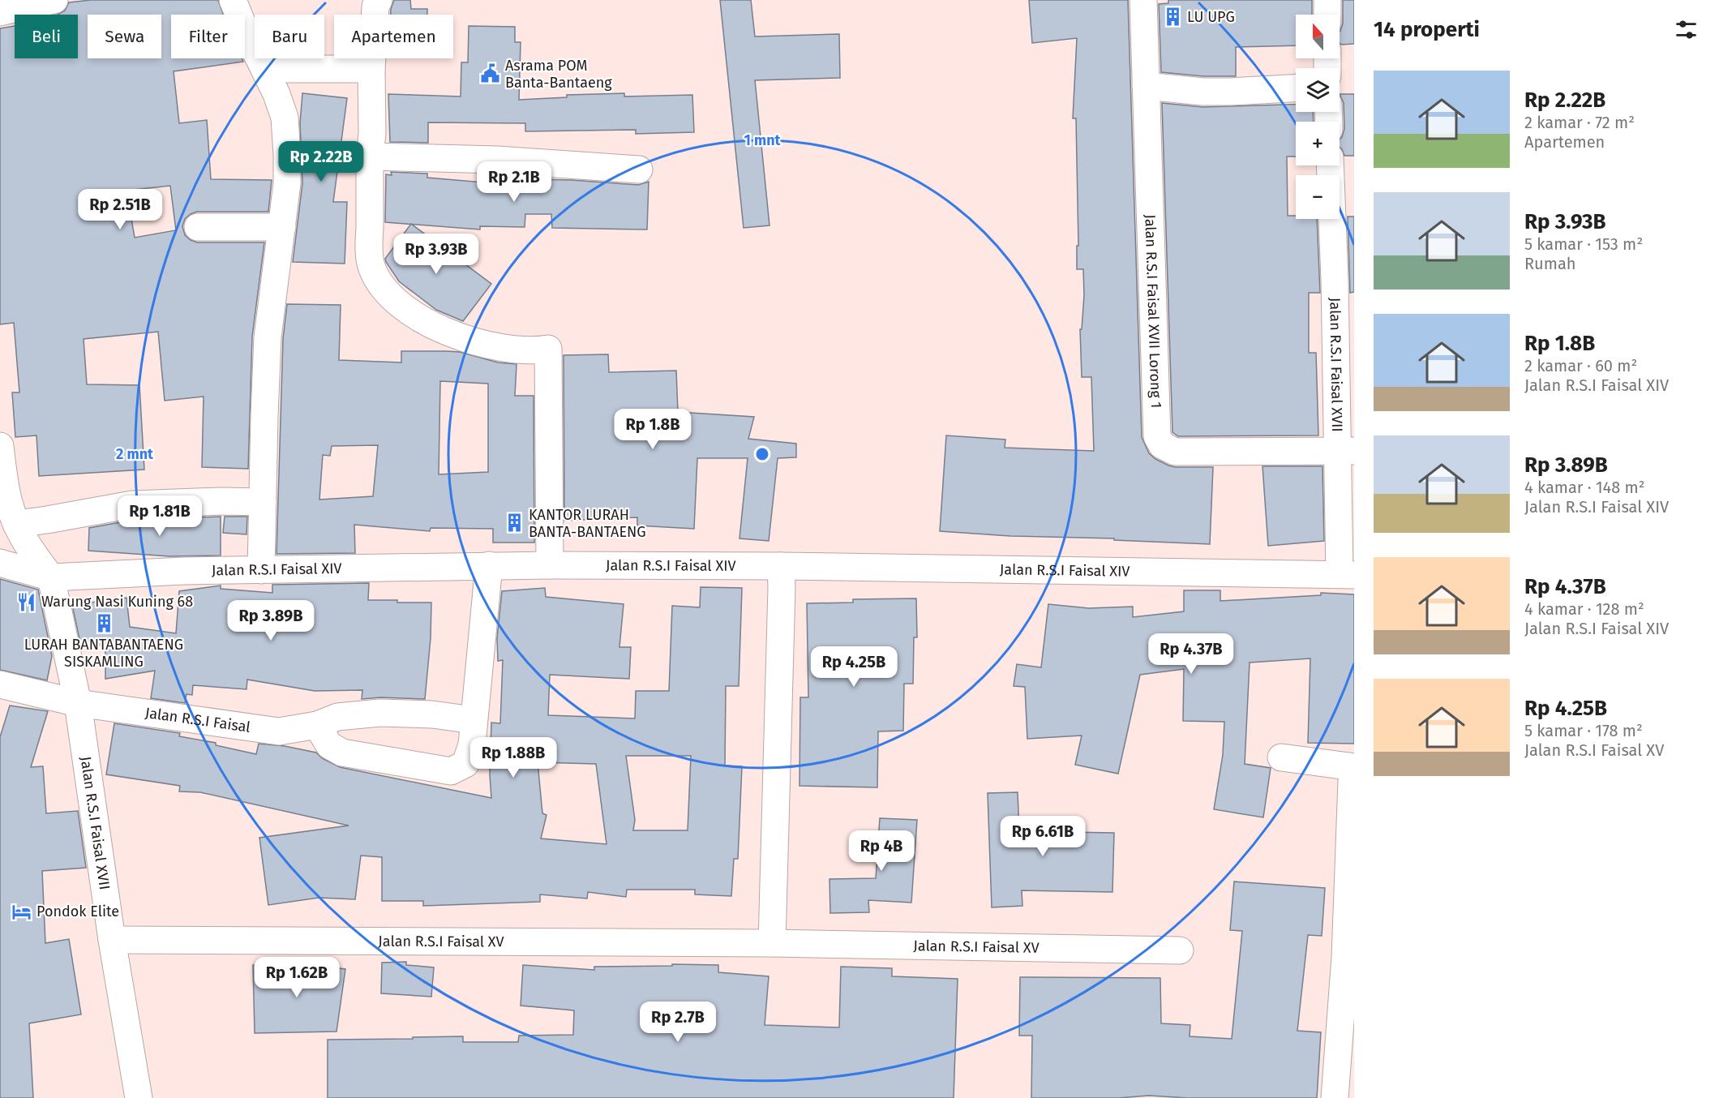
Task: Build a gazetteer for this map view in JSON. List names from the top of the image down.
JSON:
{
  "streets": {
    "street": [
      "Jalan R.S.I Faisal XVII Lorong 1",
      "Jalan R.S.I Faisal XVII",
      "Jalan R.S.I Faisal XIV",
      "Jalan R.S.I Faisal",
      "Jalan R.S.I Faisal XV"
    ]
  },
  "crossings": [
    ["Jalan R.S.I Faisal XVII Lorong 1", "Jalan R.S.I Faisal XVII"],
    ["Jalan R.S.I Faisal XVII", "Jalan R.S.I Faisal XIV"],
    ["Jalan R.S.I Faisal XVII", "Jalan R.S.I Faisal"],
    ["Jalan R.S.I Faisal XVII", "Jalan R.S.I Faisal XV"]
  ],
  "places": {
    "building": ["LU UPG", "KANTOR LURAH BANTA-BANTAENG", "LURAH BANTABANTAENG SISKAMLING"],
    "public building": ["Asrama POM Banta-Bantaeng"],
    "restaurant": ["Warung Nasi Kuning 68"],
    "hotel": ["Pondok Elite"]
  },
  "north": "top",
  "page": {
    "heading": "14 properti",
    "map_buttons": ["+", "−"],
    "chip": [
      "Beli",
      "Sewa",
      "Filter",
      "Baru",
      "Apartemen"
    ],
    "list": [
      {
        "name": "Rp 2.22B",
        "note": "2 kamar · 72 m² · Apartemen"
      },
      {
        "name": "Rp 3.93B",
        "note": "5 kamar · 153 m² · Rumah"
      },
      {
        "name": "Rp 1.8B",
        "note": "2 kamar · 60 m² · Jalan R.S.I Faisal XIV"
      },
      {
        "name": "Rp 3.89B",
        "note": "4 kamar · 148 m² · Jalan R.S.I Faisal XIV"
      },
      {
        "name": "Rp 4.37B",
        "note": "4 kamar · 128 m² · Jalan R.S.I Faisal XIV"
      },
      {
        "name": "Rp 4.25B",
        "note": "5 kamar · 178 m² · Jalan R.S.I Faisal XV"
      }
    ],
    "price": [
      "Rp 2.22B",
      "Rp 2.1B",
      "Rp 2.51B",
      "Rp 3.93B",
      "Rp 1.8B",
      "Rp 1.81B",
      "Rp 3.89B",
      "Rp 4.37B",
      "Rp 4.25B",
      "Rp 1.88B",
      "Rp 6.61B",
      "Rp 4B",
      "Rp 1.62B",
      "Rp 2.7B"
    ]
  },
  "rings": ["1 mnt", "2 mnt"]
}
